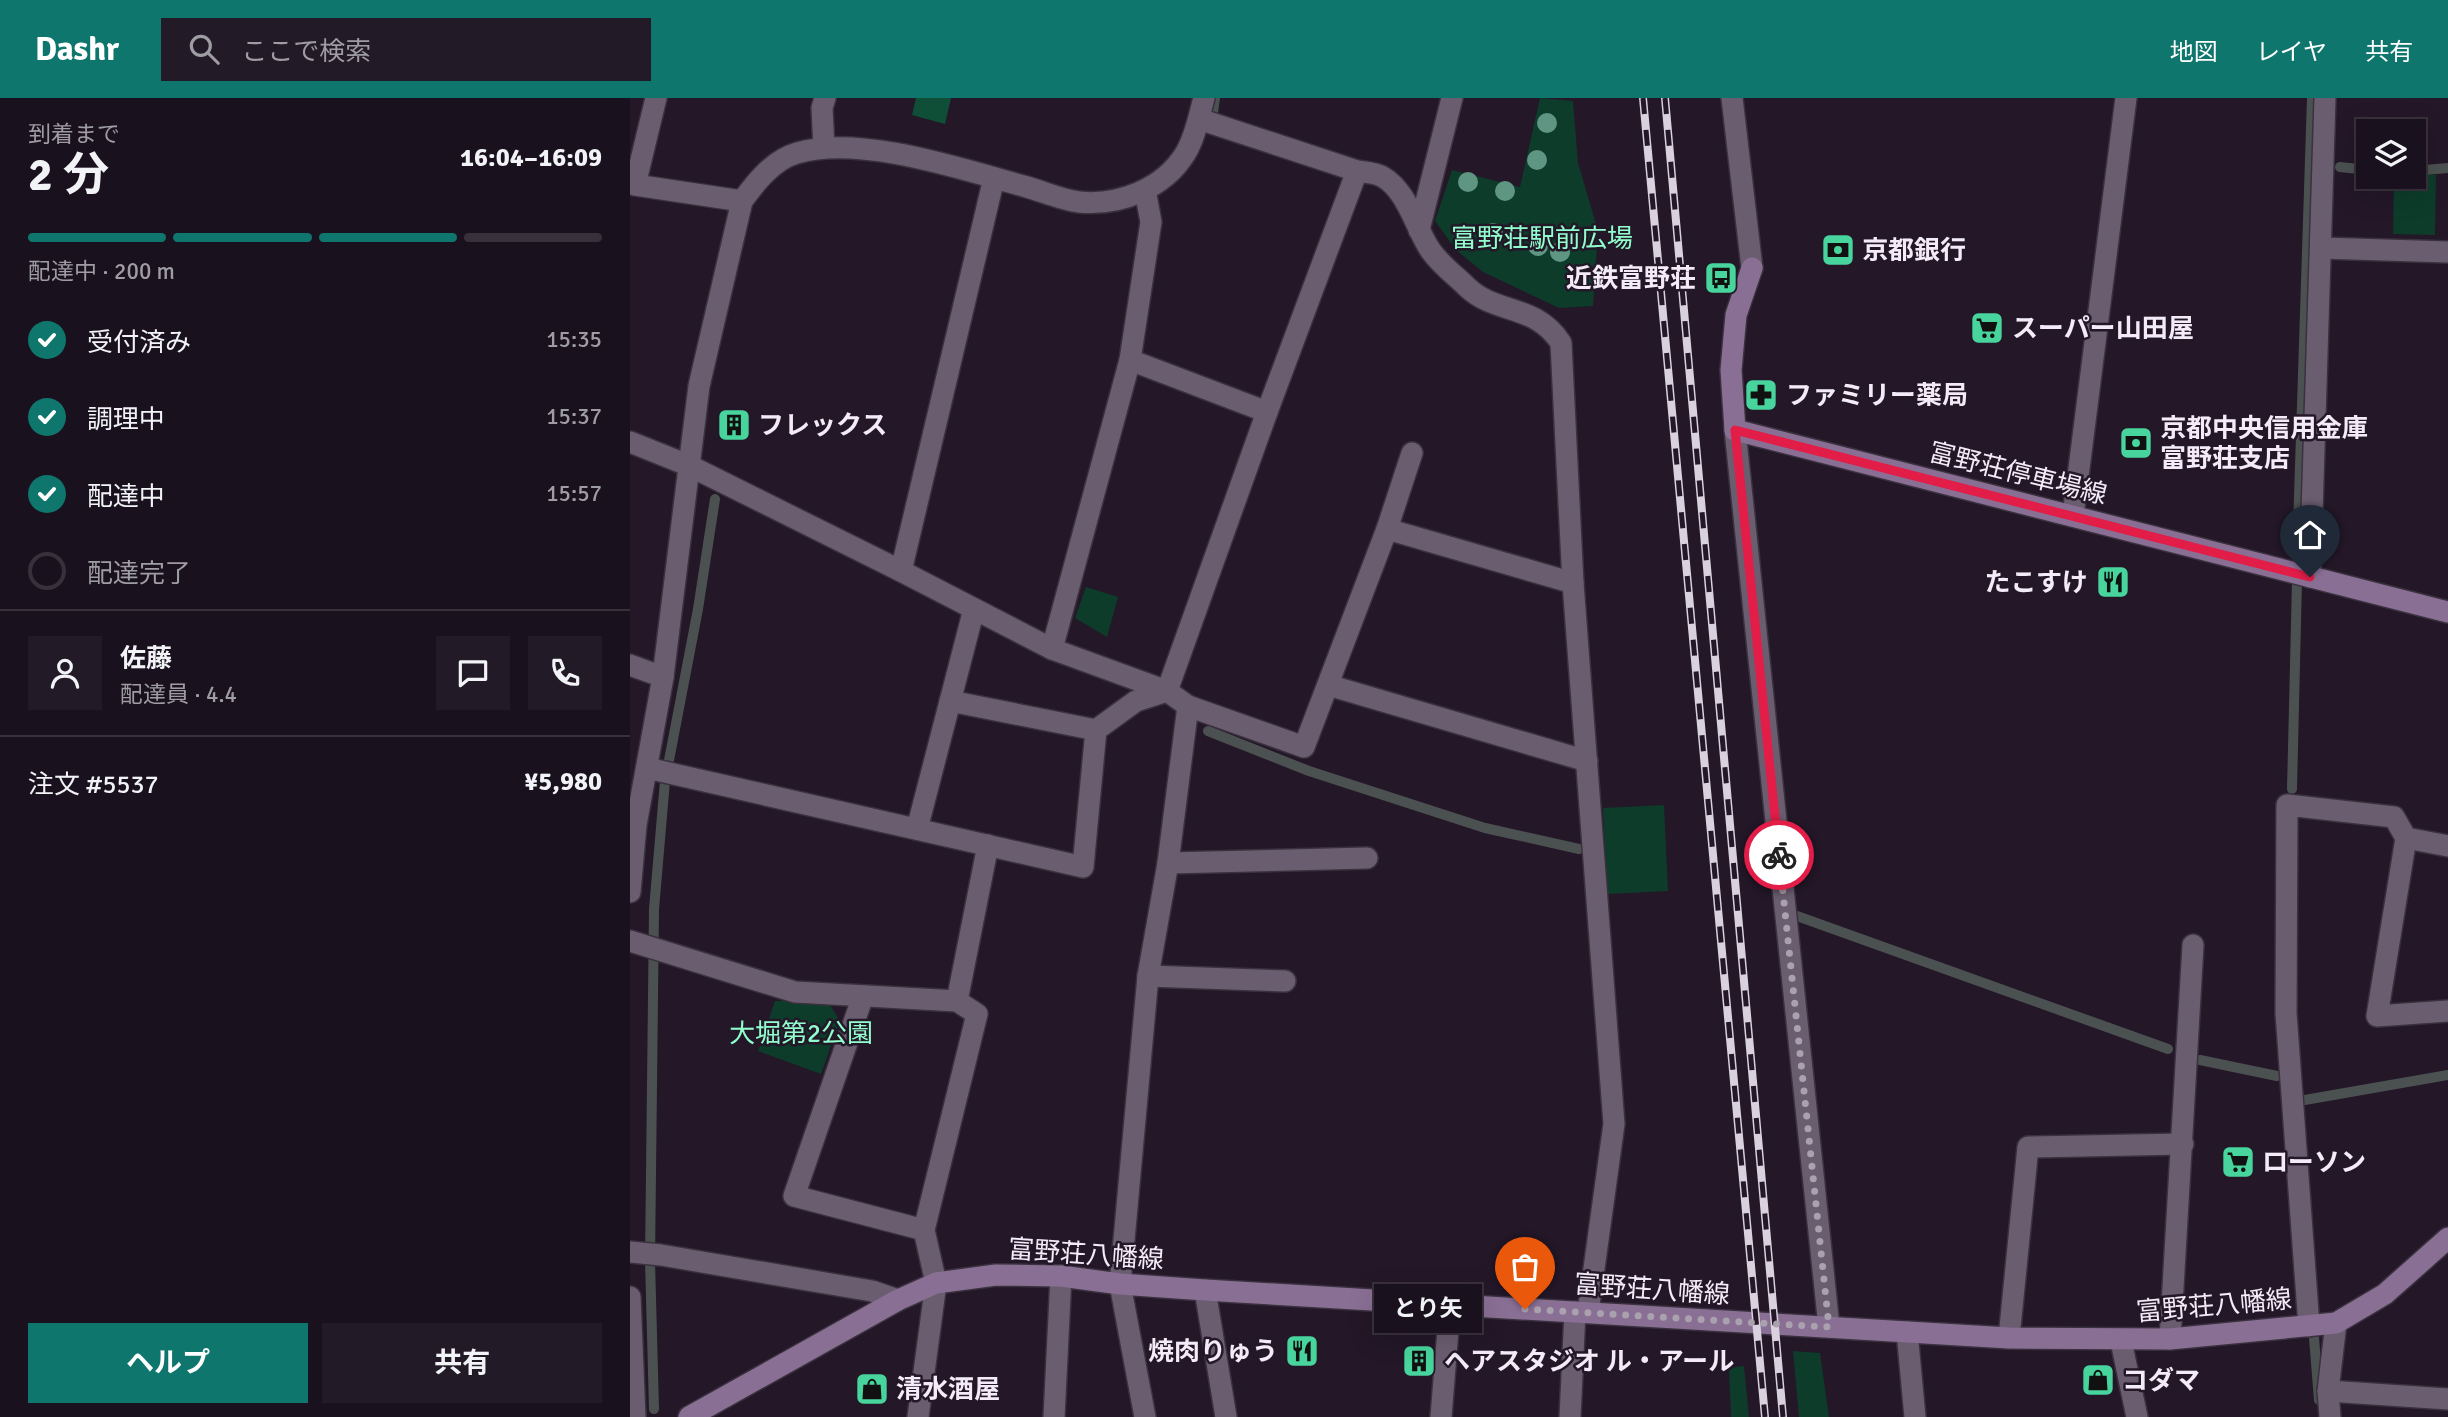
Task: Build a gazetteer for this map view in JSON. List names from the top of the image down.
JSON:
{
  "streets": {
    "main road": ["富野荘停車場線", "富野荘八幡線"]
  },
  "parks": ["富野荘駅前広場", "大堀第2公園"],
  "places": {
    "bank": ["京都銀行", "京都中央信用金庫 富野荘支店"],
    "bus stop": ["近鉄富野荘"],
    "supermarket": ["スーパー山田屋", "ローソン"],
    "pharmacy": ["ファミリー薬局"],
    "building": ["フレックス", "ヘアスタジオ ル・アール"],
    "restaurant": ["たこすけ", "焼肉りゅう"],
    "other": ["とり矢"],
    "shop": ["コダマ", "清水酒屋"]
  },
  "page": {
    "header": "Dashr",
    "search": "ここで検索",
    "nav": ["地図", "レイヤ", "共有"],
    "heading": ["2 分", "到着まで", "16:04–16:09"],
    "panel": [
      "佐藤",
      "配達員 · 4.4",
      "注文 #5537",
      "¥5,980"
    ],
    "bar": "配達中 · 200 m",
    "list": [
      ["受付済み", "15:35"],
      ["調理中", "15:37"],
      ["配達中", "15:57"],
      "配達完了"
    ],
    "bubble": "とり矢",
    "buttons": ["ヘルプ", "共有"]
  }
}
